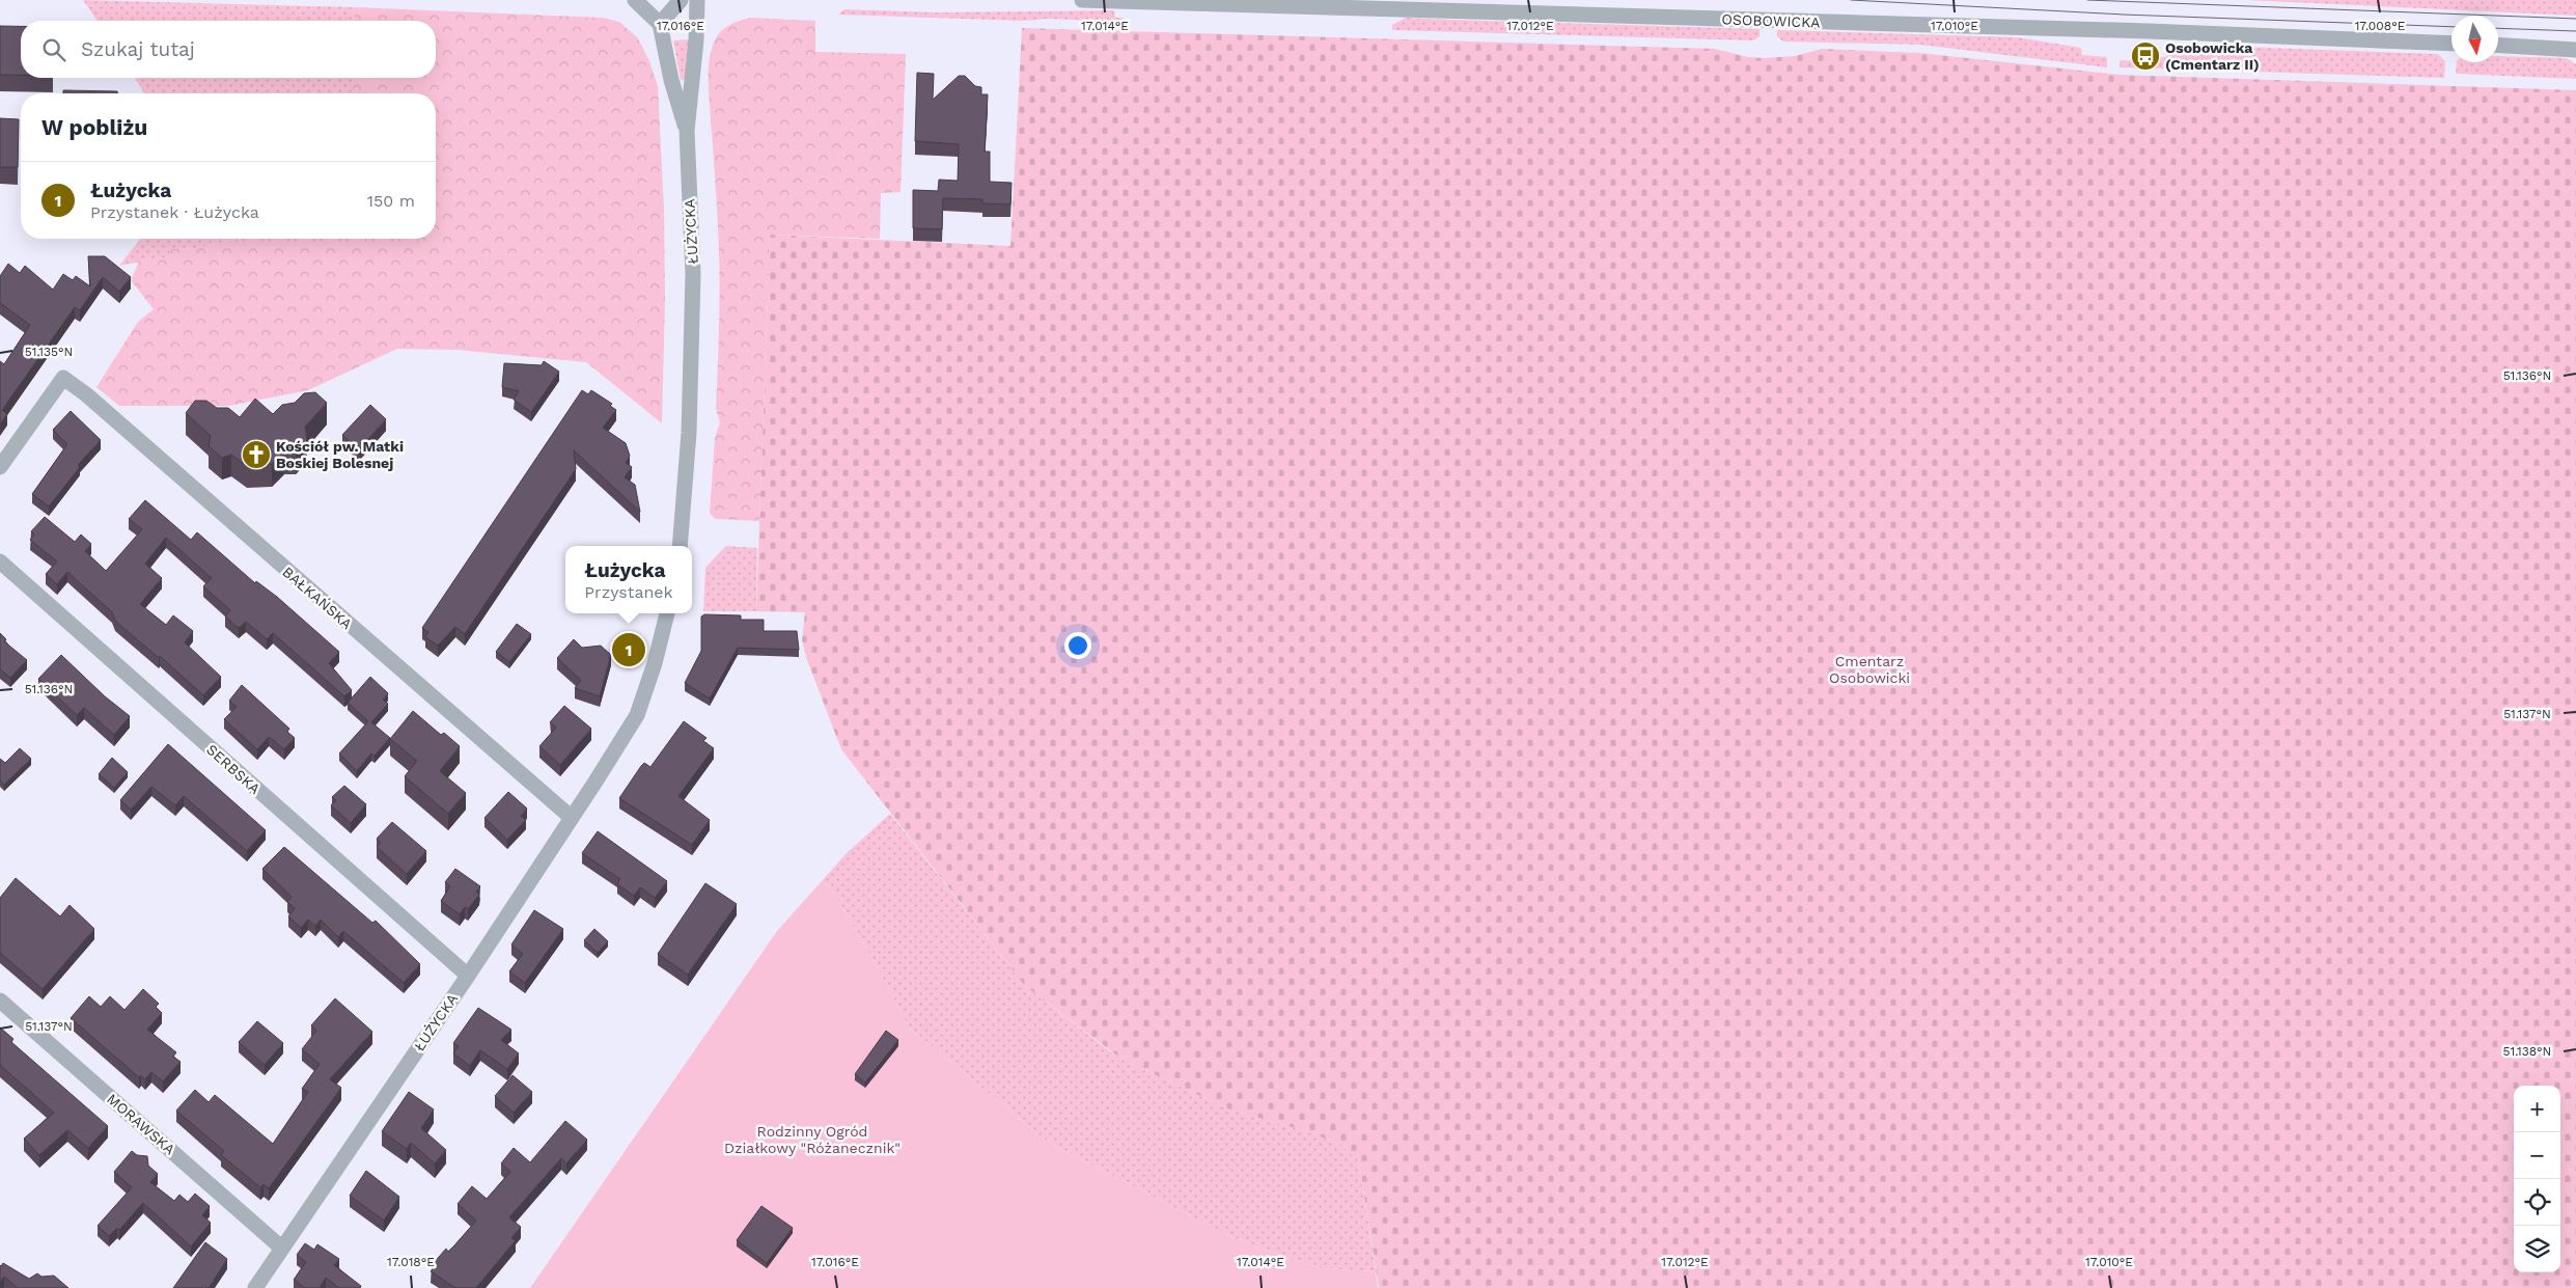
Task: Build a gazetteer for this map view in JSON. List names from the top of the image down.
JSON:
{
  "streets": {
    "street": [
      "OSOBOWICKA",
      "ŁUŻYCKA",
      "BAŁKAŃSKA",
      "SERBSKA",
      "MORAWSKA"
    ]
  },
  "crossings": [
    ["ŁUŻYCKA", "BAŁKAŃSKA"],
    ["ŁUŻYCKA", "SERBSKA"],
    ["ŁUŻYCKA", "MORAWSKA"]
  ],
  "parks": ["Cmentarz Osobowicki", "Rodzinny Ogród Działkowy \"Różanecznik\""],
  "places": {
    "bus stop": ["Osobowicka (Cmentarz II)"],
    "church": ["Kościół pw. Matki Boskiej Bolesnej"]
  },
  "north": "bottom",
  "page": {
    "search": "Szukaj tutaj",
    "heading": "W pobliżu",
    "list": [
      {
        "mark": "1",
        "name": "Łużycka",
        "note": "Przystanek · Łużycka",
        "value": "150 m"
      }
    ],
    "popup": ["Łużycka", "Przystanek"],
    "pins": "1",
    "map_buttons": ["+", "−"]
  },
  "coordinates": [
    "17.016°E",
    "17.014°E",
    "17.012°E",
    "17.010°E",
    "17.008°E",
    "51.135°N",
    "51.136°N",
    "51.137°N",
    "51.138°N",
    "17.018°E"
  ]
}
